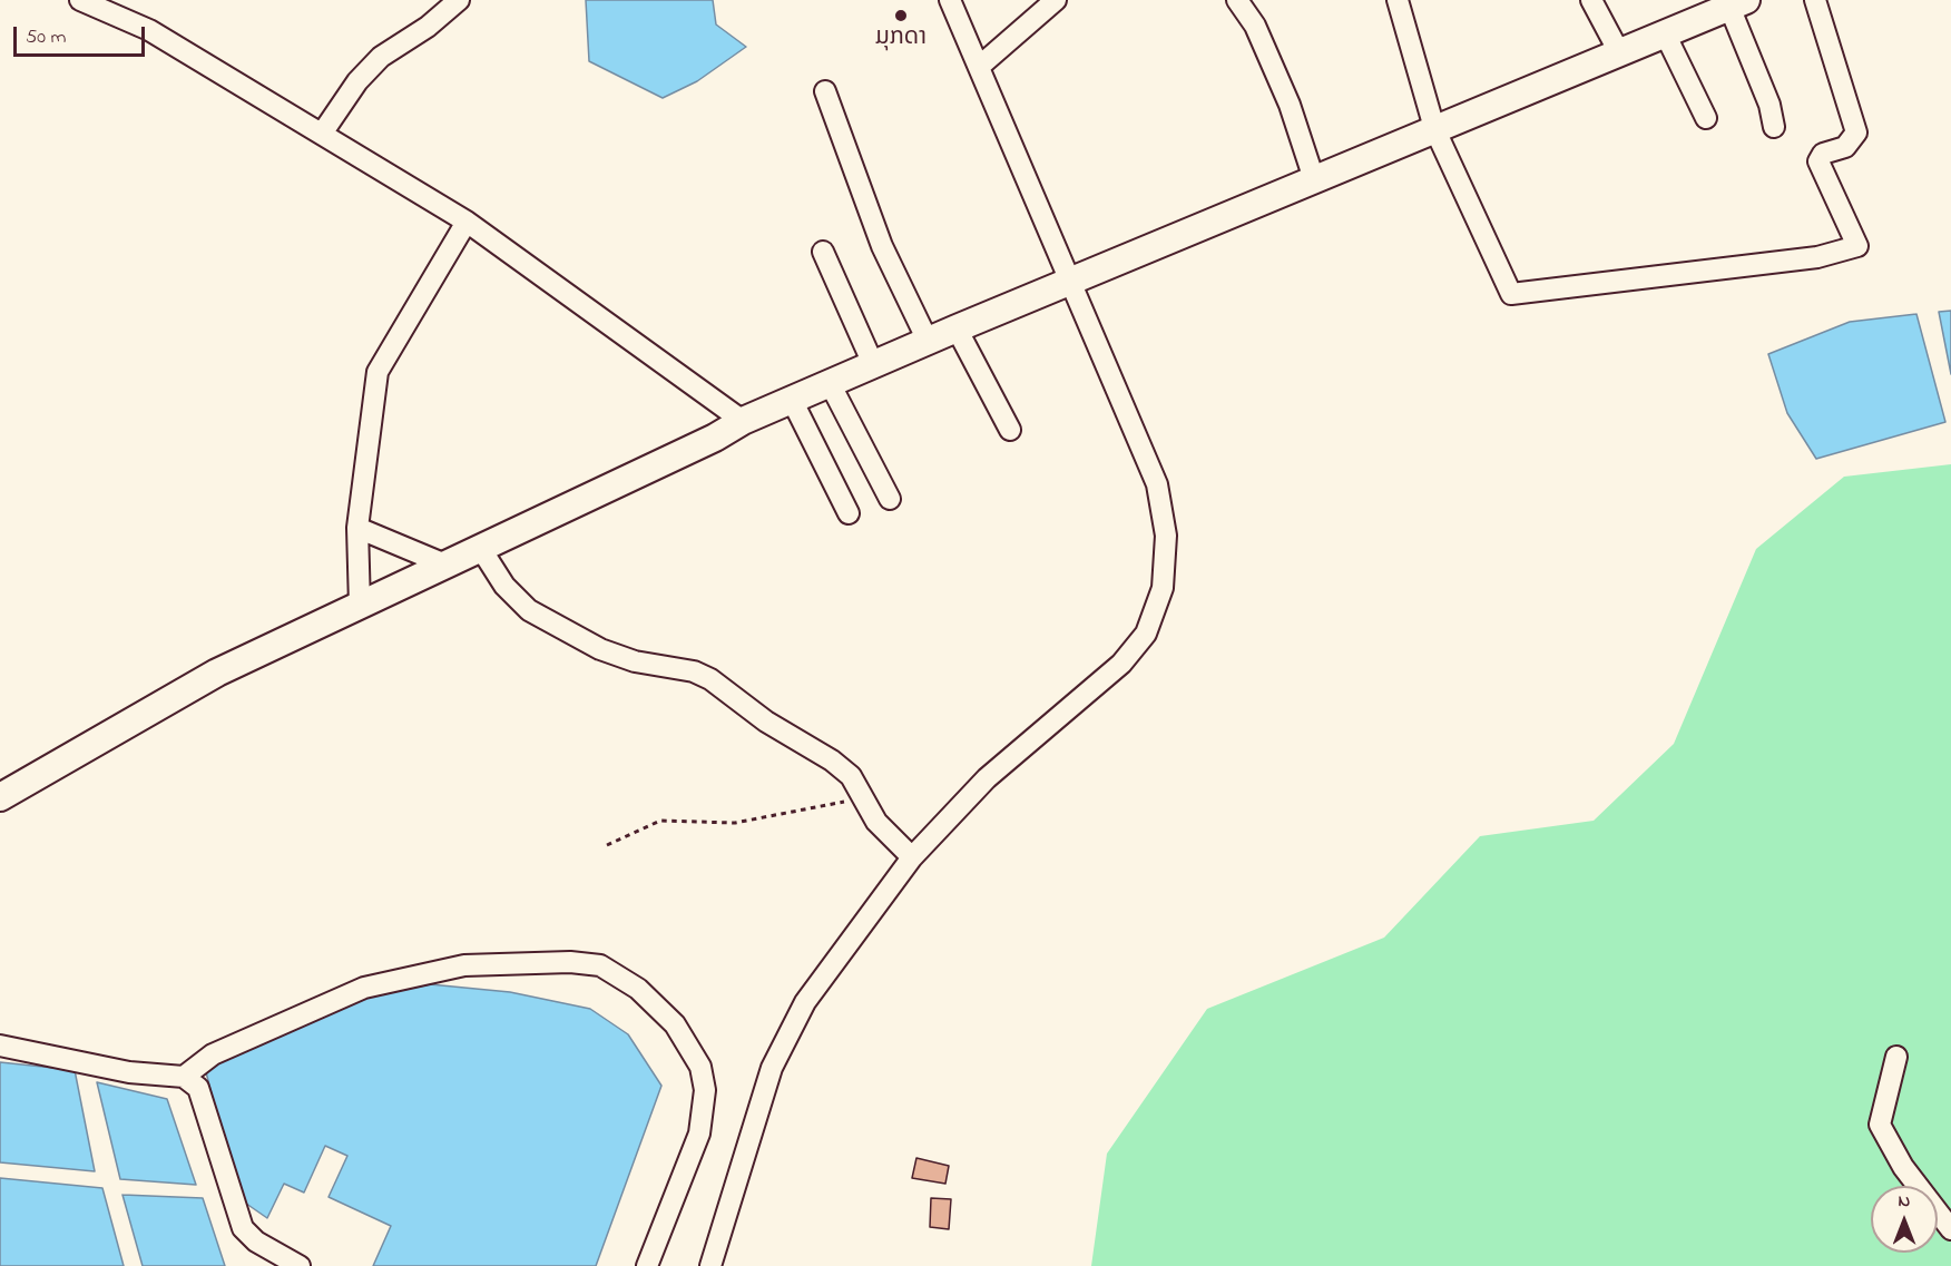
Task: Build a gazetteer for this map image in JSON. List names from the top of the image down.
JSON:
{
  "places": ["ມຸກດາ"],
  "scale_bar": "50 m",
  "north": "top"
}
